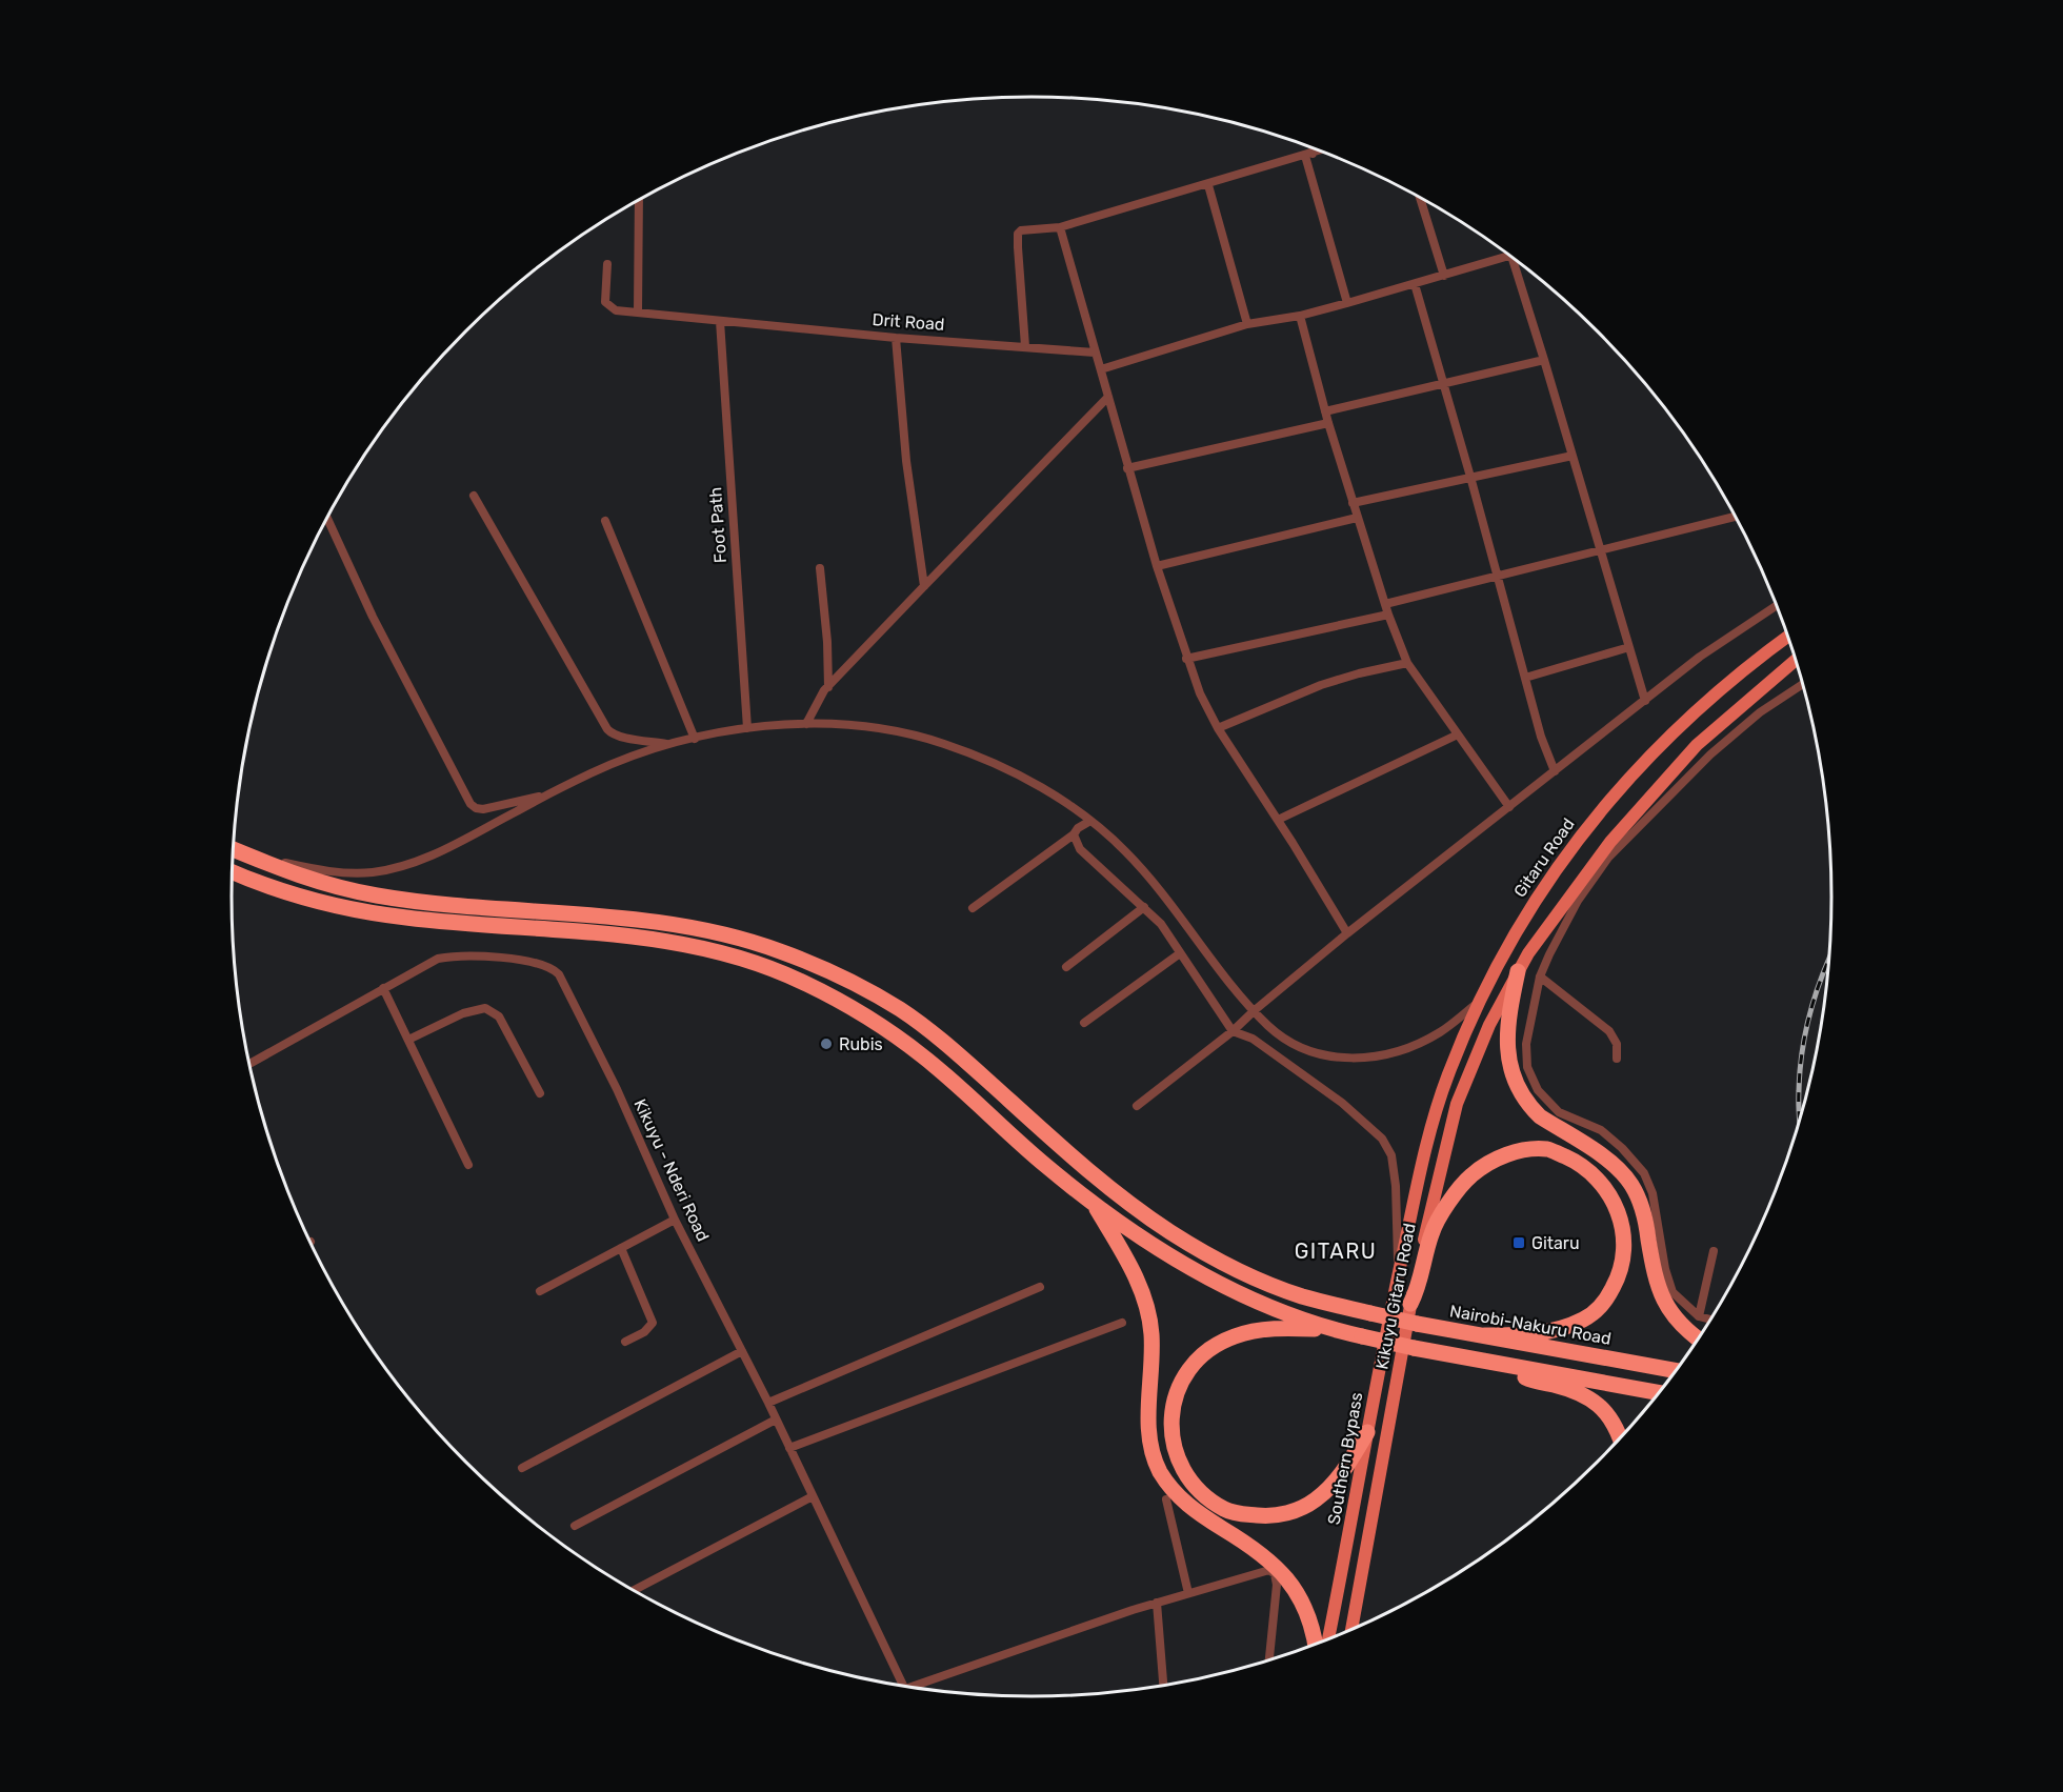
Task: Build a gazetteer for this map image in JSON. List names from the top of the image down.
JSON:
{
  "streets": {
    "highway": ["Nairobi-Nakuru Road"],
    "main road": ["Gitaru Road", "Kikuyu Gitaru Road", "Southern Bypass"],
    "street": ["Drit Road", "Foot Path", "Kikuyu - Nderi Road"]
  },
  "crossings": [
    ["Drit Road", "Foot Path"],
    ["Gitaru Road", "Southern Bypass"]
  ],
  "districts": ["GITARU"],
  "places": {
    "other": ["Rubis"],
    "transit": ["Gitaru"]
  }
}
